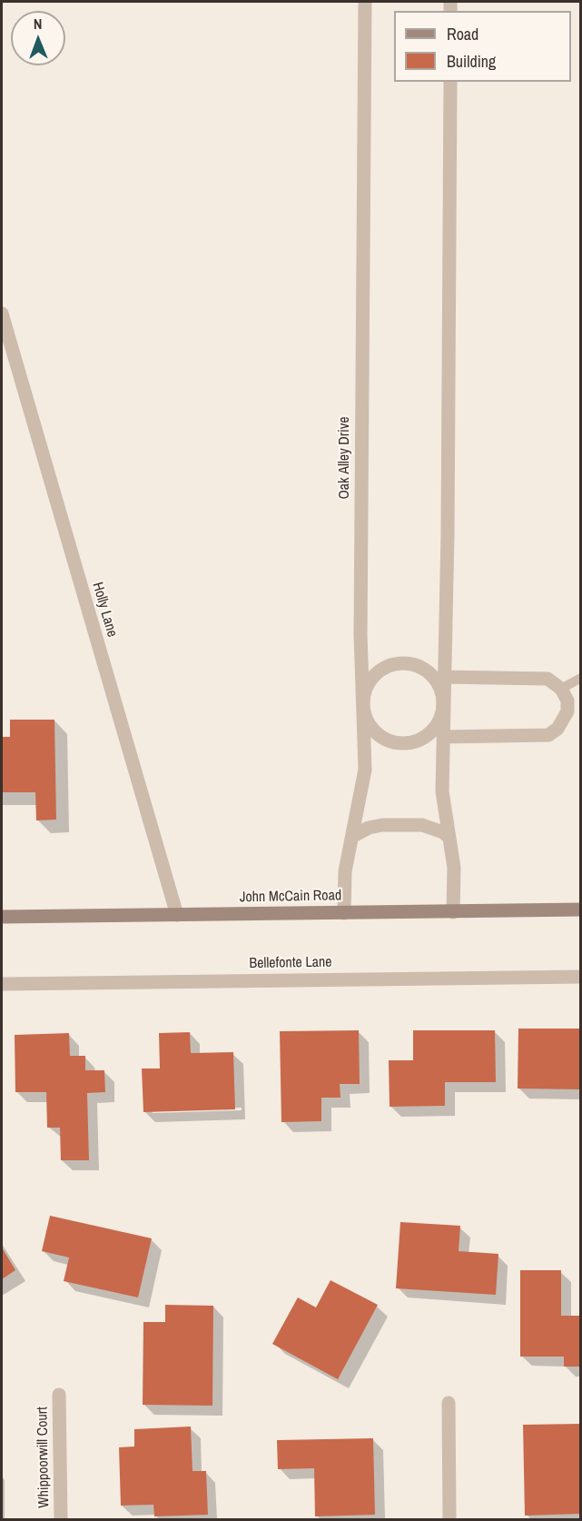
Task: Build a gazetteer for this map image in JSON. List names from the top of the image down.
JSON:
{
  "streets": {
    "main road": ["John McCain Road"],
    "street": [
      "Oak Alley Drive",
      "Holly Lane",
      "Bellefonte Lane",
      "Whippoorwill Court"
    ]
  },
  "crossings": [
    ["Oak Alley Drive", "John McCain Road"],
    ["Holly Lane", "John McCain Road"]
  ],
  "legend": ["Road", "Building"],
  "north": "top"
}
